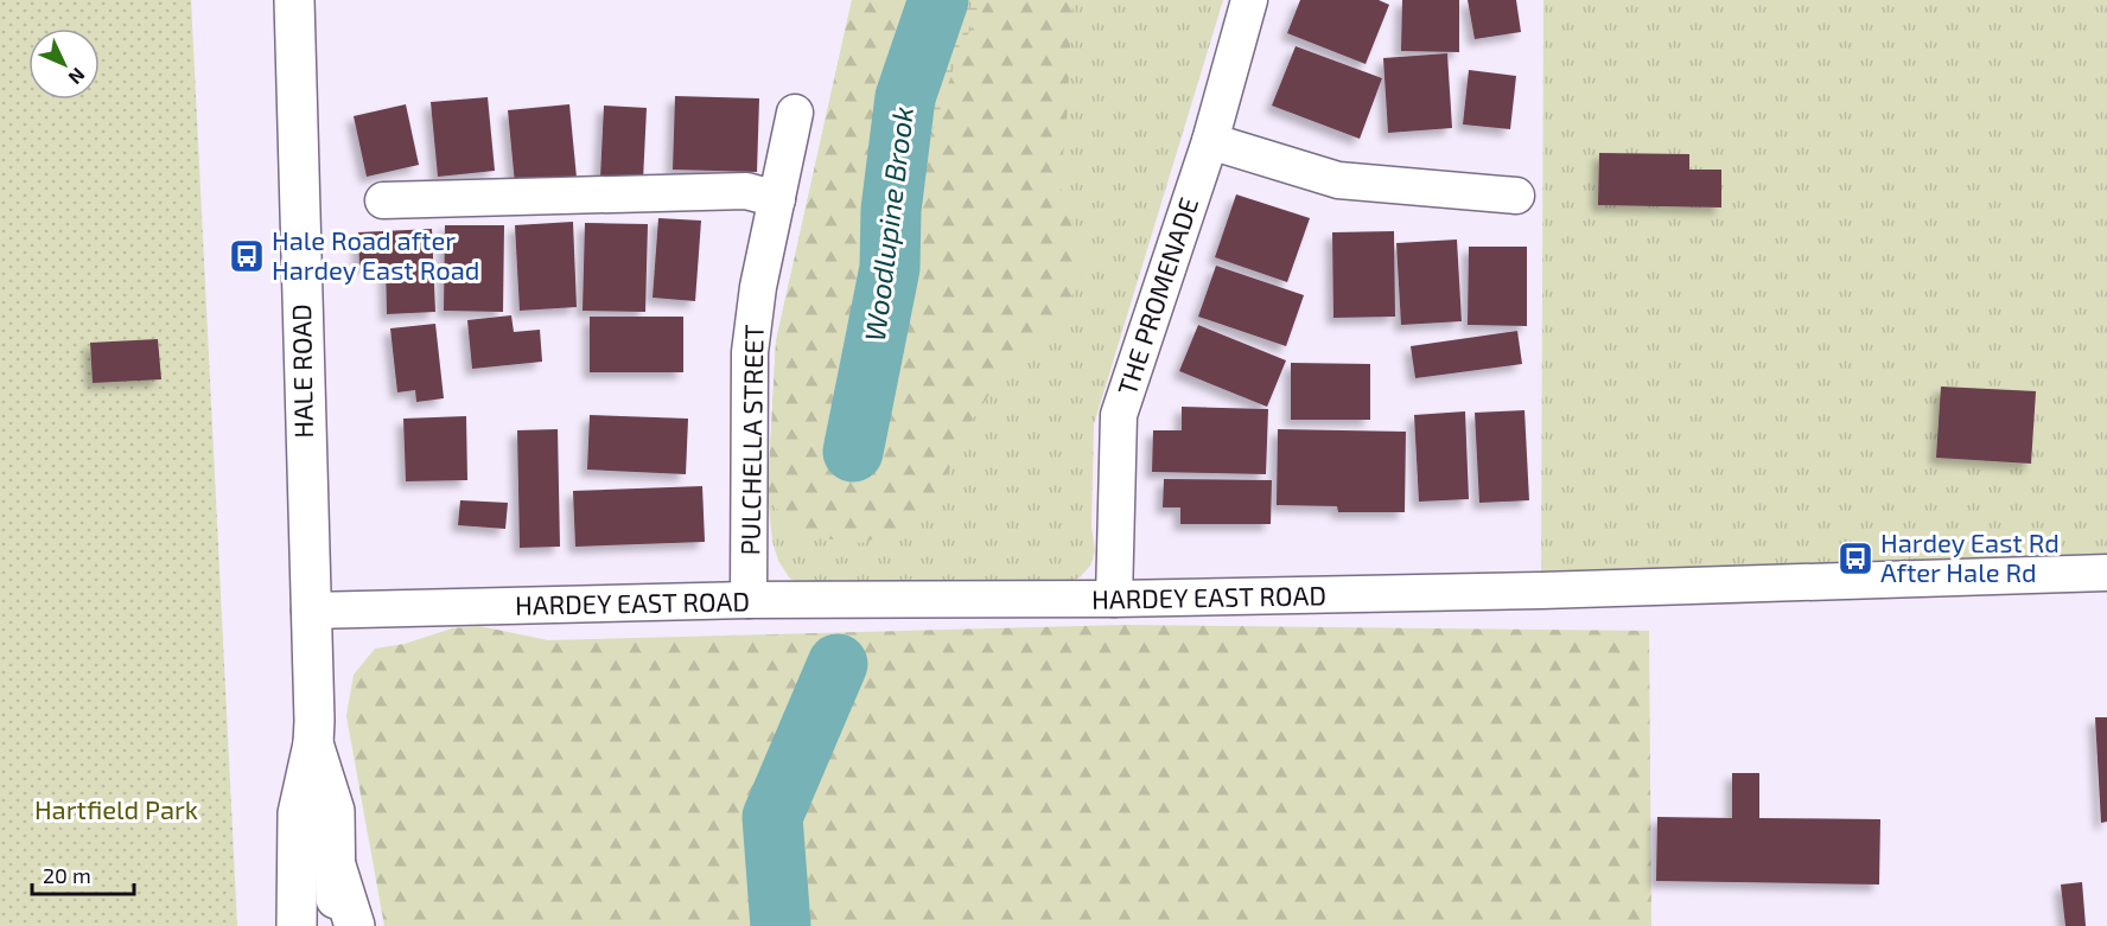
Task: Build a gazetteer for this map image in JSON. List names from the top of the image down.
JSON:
{
  "streets": {
    "main road": ["HALE ROAD"],
    "street": ["THE PROMENADE", "PULCHELLA STREET", "HARDEY EAST ROAD"]
  },
  "crossings": [
    ["THE PROMENADE", "HARDEY EAST ROAD"],
    ["HALE ROAD", "HARDEY EAST ROAD"],
    ["PULCHELLA STREET", "HARDEY EAST ROAD"]
  ],
  "water": ["Woodlupine Brook"],
  "parks": ["Hartfield Park"],
  "places": {
    "bus stop": ["Hale Road after Hardey East Road", "Hardey East Rd After Hale Rd"]
  },
  "scale_bar": "20 m",
  "north": "bottom right"
}
